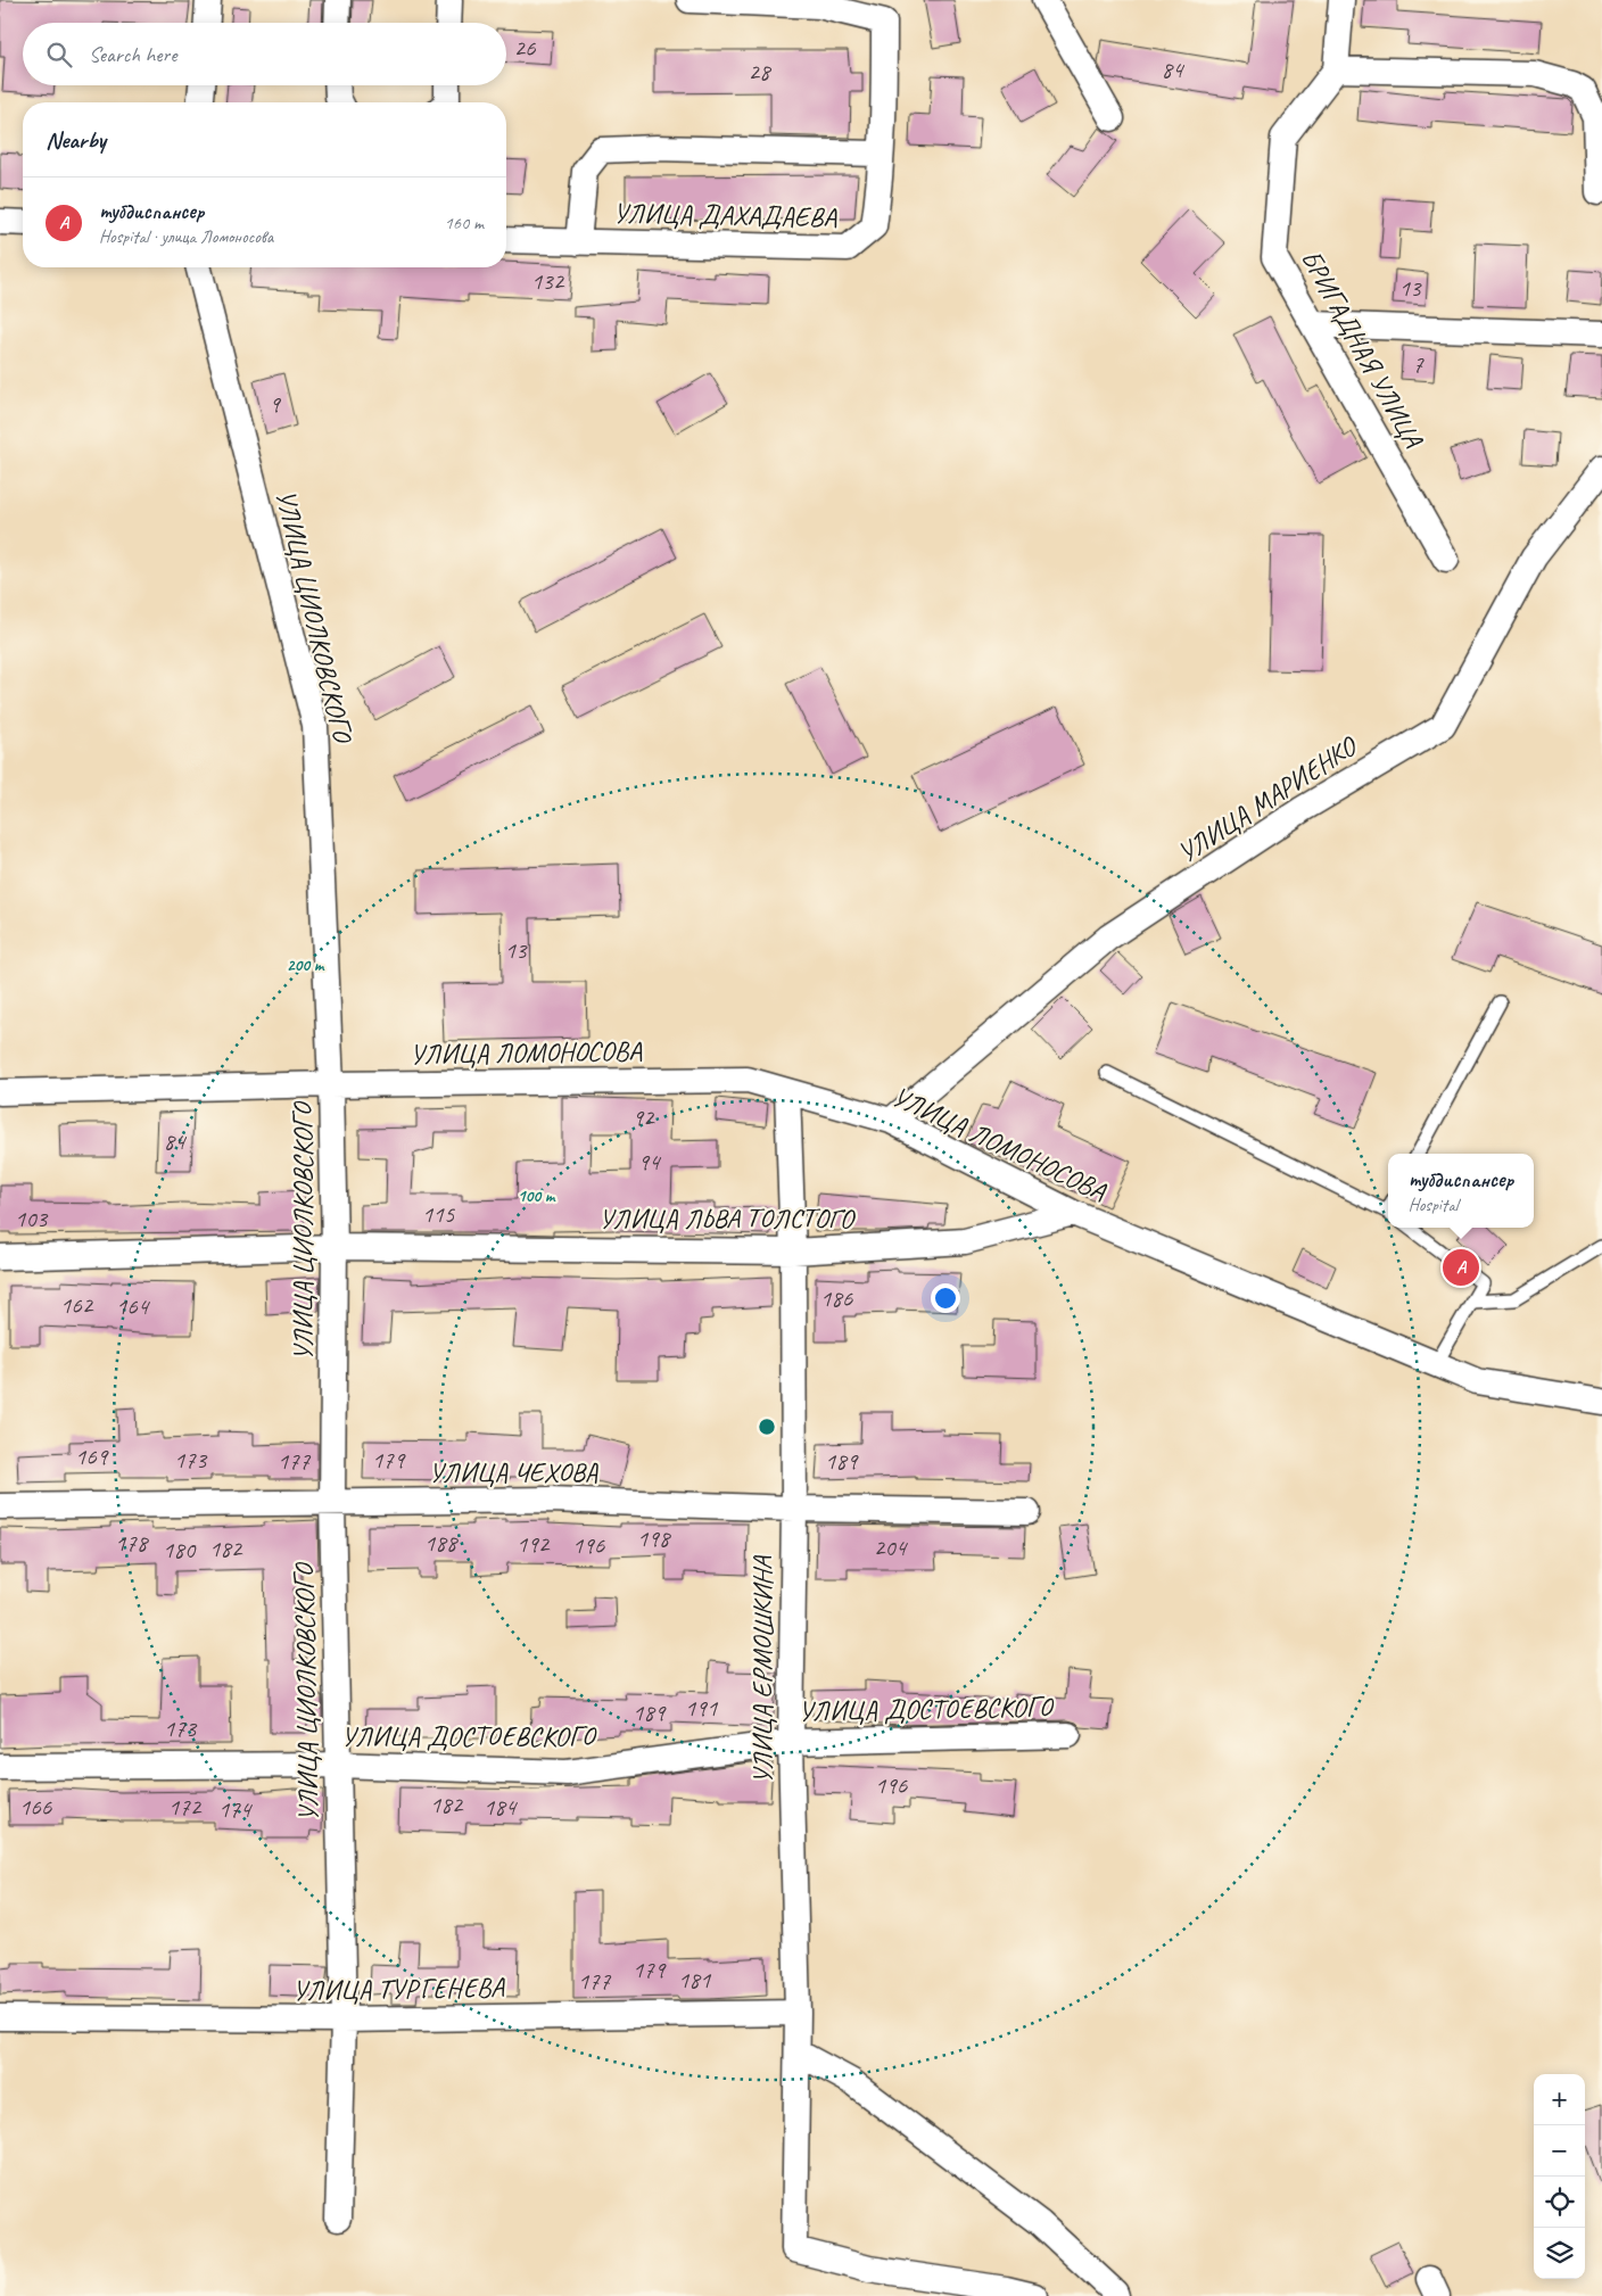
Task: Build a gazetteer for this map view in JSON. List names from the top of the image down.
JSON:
{
  "streets": {
    "street": [
      "УЛИЦА ДАХАДАЕВА",
      "БРИГАДНАЯ УЛИЦА",
      "УЛИЦА ЦИОЛКОВСКОГО",
      "УЛИЦА МАРИЕНКО",
      "УЛИЦА ЛОМОНОСОВА",
      "УЛИЦА ЛЬВА ТОЛСТОГО",
      "УЛИЦА ЧЕХОВА",
      "УЛИЦА ЕРМОШКИНА",
      "УЛИЦА ДОСТОЕВСКОГО",
      "УЛИЦА ТУРГЕНЕВА"
    ]
  },
  "crossings": [
    ["УЛИЦА ЦИОЛКОВСКОГО", "УЛИЦА ЛОМОНОСОВА"],
    ["УЛИЦА ЦИОЛКОВСКОГО", "УЛИЦА ЛЬВА ТОЛСТОГО"],
    ["УЛИЦА ЦИОЛКОВСКОГО", "УЛИЦА ЧЕХОВА"],
    ["УЛИЦА ЦИОЛКОВСКОГО", "УЛИЦА ДОСТОЕВСКОГО"],
    ["УЛИЦА ЦИОЛКОВСКОГО", "УЛИЦА ТУРГЕНЕВА"],
    ["УЛИЦА МАРИЕНКО", "УЛИЦА ЛОМОНОСОВА"],
    ["УЛИЦА ЛОМОНОСОВА", "УЛИЦА ЛЬВА ТОЛСТОГО"],
    ["УЛИЦА ЛОМОНОСОВА", "УЛИЦА ЕРМОШКИНА"],
    ["УЛИЦА ЛЬВА ТОЛСТОГО", "УЛИЦА ЕРМОШКИНА"],
    ["УЛИЦА ЧЕХОВА", "УЛИЦА ЕРМОШКИНА"],
    ["УЛИЦА ЕРМОШКИНА", "УЛИЦА ДОСТОЕВСКОГО"],
    ["УЛИЦА ЕРМОШКИНА", "УЛИЦА ТУРГЕНЕВА"]
  ],
  "house_numbers": [
    "26",
    "84",
    "28",
    "132",
    "13",
    "7",
    "9",
    "13",
    "92",
    "84",
    "94",
    "115",
    "103",
    "186",
    "162",
    "164",
    "169",
    "173",
    "179",
    "177",
    "189",
    "198",
    "178",
    "188",
    "192",
    "196",
    "204",
    "182",
    "180",
    "191",
    "189",
    "173",
    "196",
    "182",
    "166",
    "172",
    "184",
    "174",
    "179",
    "181",
    "177"
  ],
  "page": {
    "search": "Search here",
    "heading": "Nearby",
    "list": [
      {
        "mark": "A",
        "name": "тубдиспансер",
        "note": "Hospital · улица Ломоносова",
        "value": "160 m"
      }
    ],
    "popup": ["тубдиспансер", "Hospital"],
    "pins": "A",
    "map_buttons": ["+", "−"]
  },
  "rings": ["200 m", "100 m"]
}
